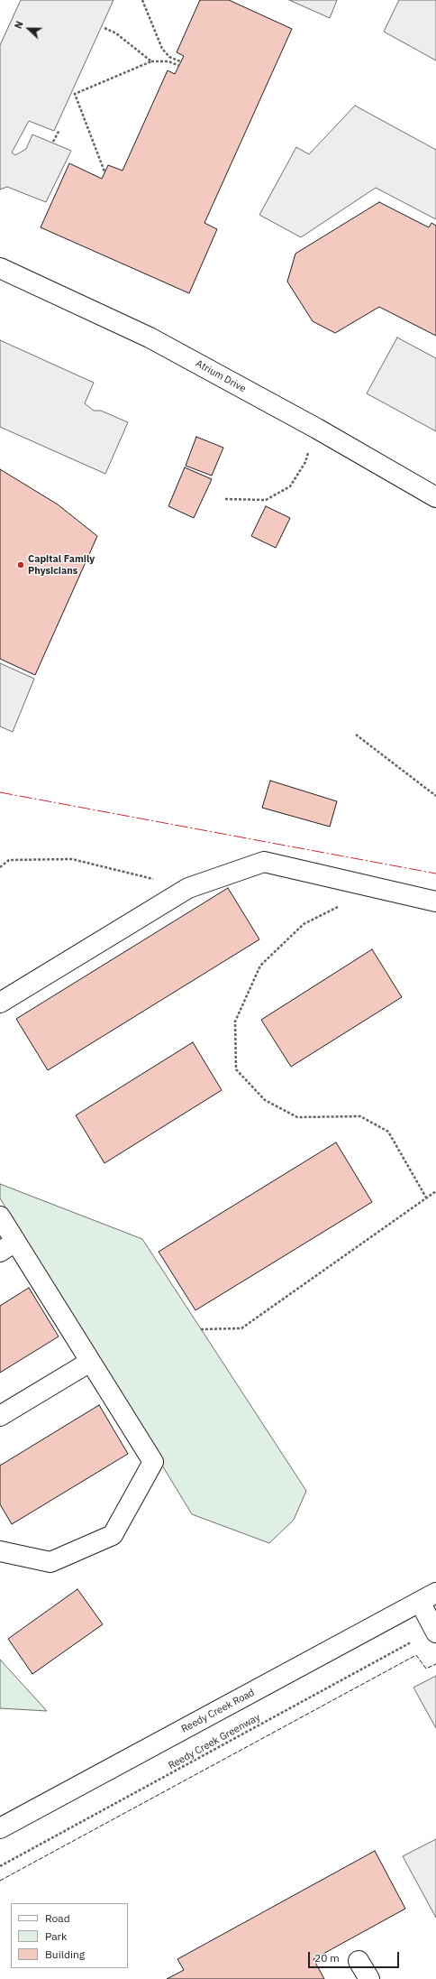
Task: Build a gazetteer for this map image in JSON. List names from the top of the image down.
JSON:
{
  "streets": {
    "street": ["Atrium Drive", "Reedy Creek Road"],
    "path": ["Reedy Creek Greenway"]
  },
  "places": ["Capital Family Physicians"],
  "legend": ["Road", "Park", "Building"],
  "scale_bar": "20 m",
  "north": "left"
}
